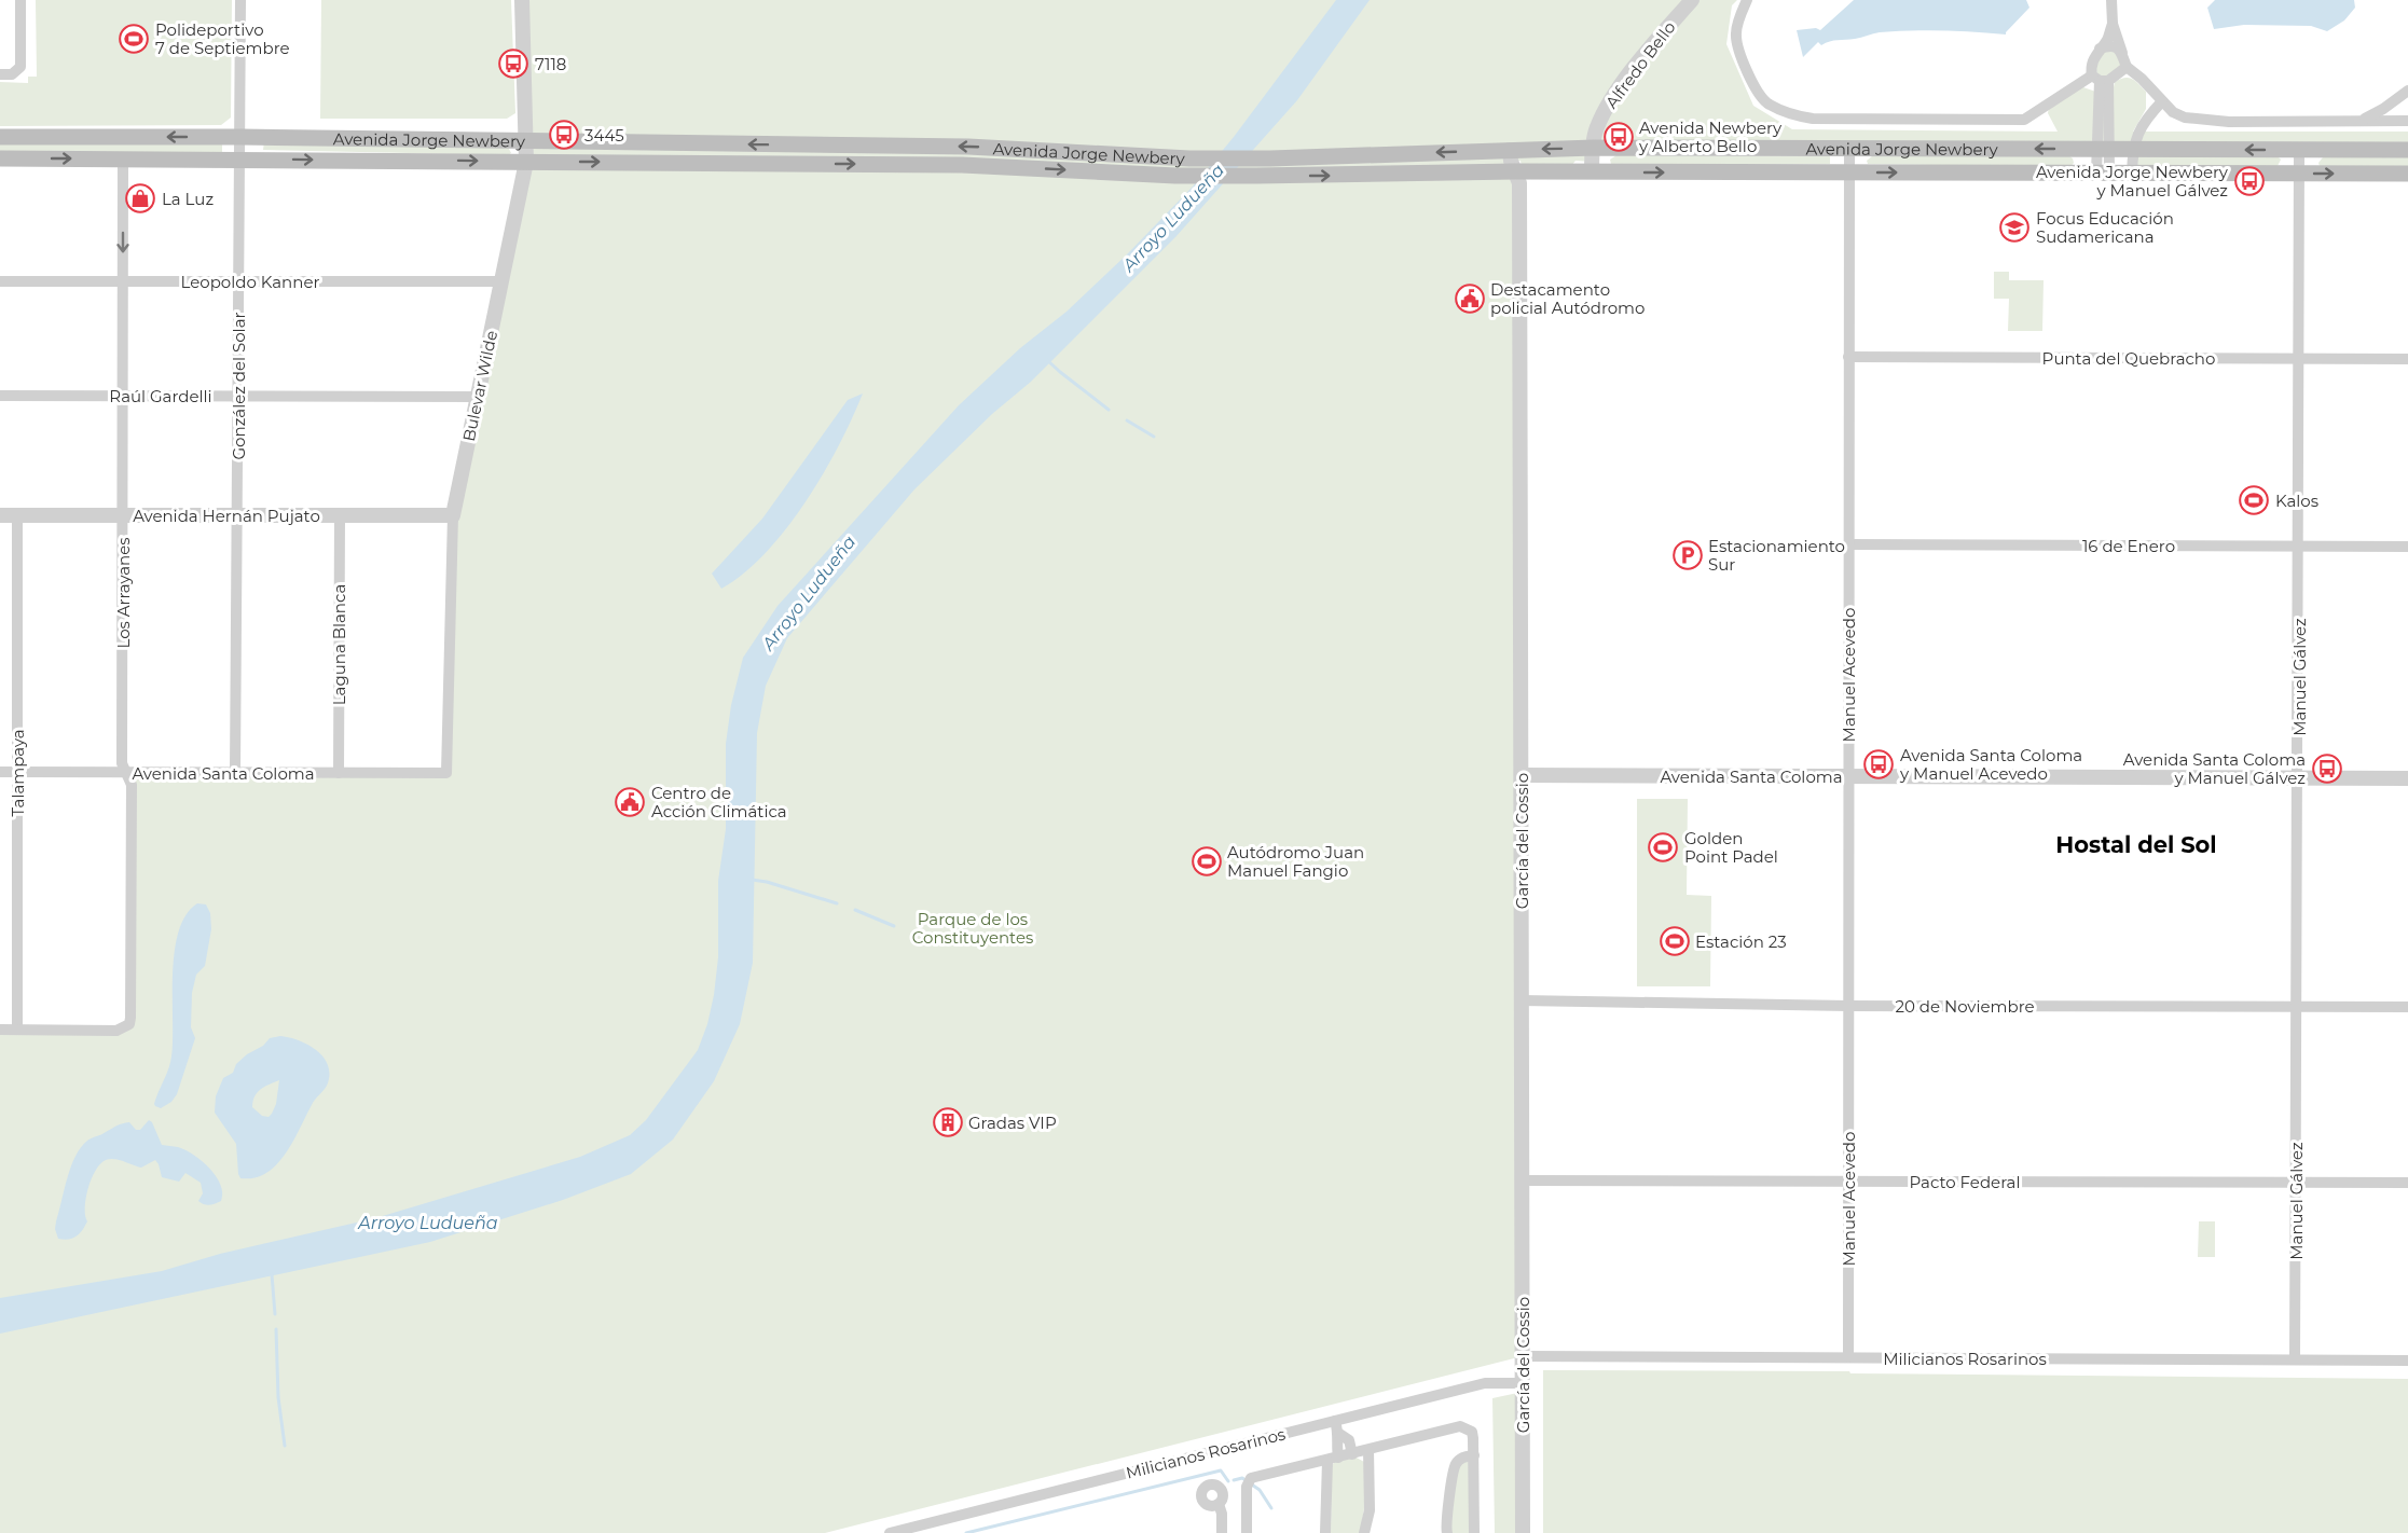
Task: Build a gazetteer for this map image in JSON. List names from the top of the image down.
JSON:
{
  "streets": {
    "main road": ["Avenida Jorge Newbery"],
    "street": [
      "Alfredo Bello",
      "Leopoldo Kanner",
      "Punta del Quebracho",
      "González del Solar",
      "Bulevar Wilde",
      "Raúl Gardelli",
      "Avenida Hernán Pujato",
      "16 de Enero",
      "Los Arrayanes",
      "Laguna Blanca",
      "Manuel Acevedo",
      "Manuel Gálvez",
      "Talampaya",
      "Avenida Santa Coloma",
      "García del Cossio",
      "20 de Noviembre",
      "Pacto Federal",
      "Milicianos Rosarinos"
    ]
  },
  "crossings": [
    ["Alfredo Bello", "Avenida Jorge Newbery"],
    ["Avenida Jorge Newbery", "González del Solar"],
    ["Avenida Jorge Newbery", "Bulevar Wilde"],
    ["Avenida Jorge Newbery", "Los Arrayanes"],
    ["Avenida Jorge Newbery", "Manuel Acevedo"],
    ["Avenida Jorge Newbery", "Manuel Gálvez"],
    ["Avenida Jorge Newbery", "García del Cossio"],
    ["Leopoldo Kanner", "González del Solar"],
    ["Leopoldo Kanner", "Bulevar Wilde"],
    ["Leopoldo Kanner", "Los Arrayanes"],
    ["Punta del Quebracho", "Manuel Acevedo"],
    ["Punta del Quebracho", "Manuel Gálvez"],
    ["González del Solar", "Raúl Gardelli"],
    ["González del Solar", "Avenida Hernán Pujato"],
    ["González del Solar", "Avenida Santa Coloma"],
    ["Bulevar Wilde", "Raúl Gardelli"],
    ["Bulevar Wilde", "Avenida Hernán Pujato"],
    ["Bulevar Wilde", "Avenida Santa Coloma"],
    ["Raúl Gardelli", "Los Arrayanes"],
    ["Avenida Hernán Pujato", "Los Arrayanes"],
    ["Avenida Hernán Pujato", "Laguna Blanca"],
    ["Avenida Hernán Pujato", "Talampaya"],
    ["16 de Enero", "Manuel Acevedo"],
    ["16 de Enero", "Manuel Gálvez"],
    ["Los Arrayanes", "Talampaya"],
    ["Los Arrayanes", "Avenida Santa Coloma"],
    ["Laguna Blanca", "Avenida Santa Coloma"],
    ["Manuel Acevedo", "Avenida Santa Coloma"],
    ["Manuel Acevedo", "20 de Noviembre"],
    ["Manuel Acevedo", "Pacto Federal"],
    ["Manuel Acevedo", "Milicianos Rosarinos"],
    ["Manuel Gálvez", "Avenida Santa Coloma"],
    ["Manuel Gálvez", "20 de Noviembre"],
    ["Manuel Gálvez", "Pacto Federal"],
    ["Manuel Gálvez", "Milicianos Rosarinos"],
    ["Talampaya", "Avenida Santa Coloma"],
    ["Avenida Santa Coloma", "García del Cossio"],
    ["García del Cossio", "20 de Noviembre"],
    ["García del Cossio", "Pacto Federal"],
    ["García del Cossio", "Milicianos Rosarinos"]
  ],
  "districts": ["Hostal del Sol"],
  "water": ["Arroyo Ludueña"],
  "parks": ["Parque de los Constituyentes"],
  "places": {
    "sports": [
      "Polideportivo 7 de Septiembre",
      "Kalos",
      "Golden Point Padel",
      "Autódromo Juan Manuel Fangio",
      "Estación 23"
    ],
    "bus stop": [
      "7118",
      "3445",
      "Avenida Newbery y Alberto Bello",
      "Avenida Jorge Newbery y Manuel Gálvez",
      "Avenida Santa Coloma y Manuel Acevedo",
      "Avenida Santa Coloma y Manuel Gálvez"
    ],
    "shop": ["La Luz"],
    "school or university": ["Focus Educación Sudamericana"],
    "public building": ["Destacamento policial Autódromo", "Centro de Acción Climática"],
    "parking": ["Estacionamiento Sur"],
    "building": ["Gradas VIP"]
  }
}
